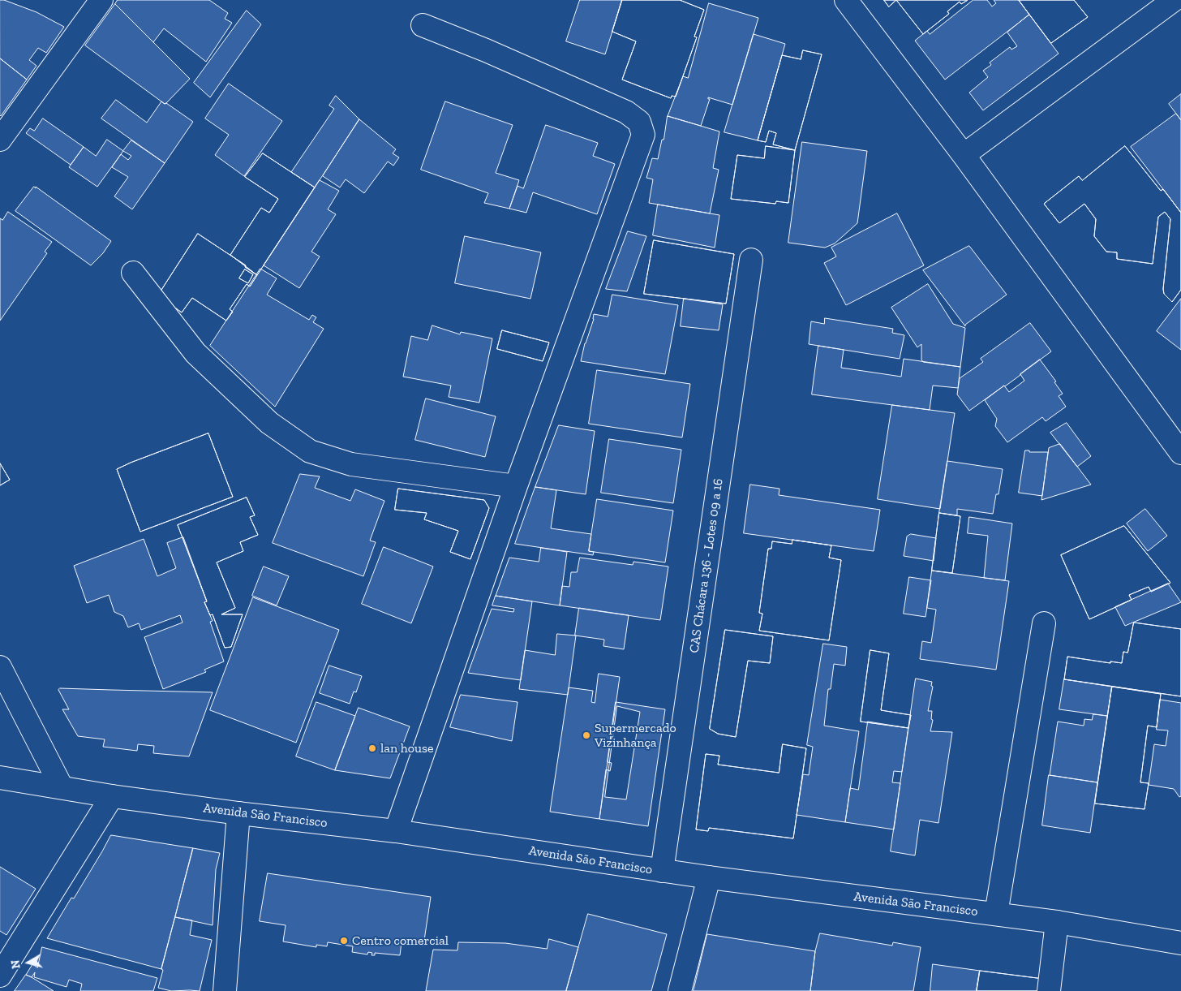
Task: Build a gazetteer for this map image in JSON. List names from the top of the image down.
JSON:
{
  "streets": {
    "street": ["CAS Chácara 136 - Lotes 09 a 16", "Avenida São Francisco"]
  },
  "crossings": [
    ["CAS Chácara 136 - Lotes 09 a 16", "Avenida São Francisco"]
  ],
  "places": ["Supermercado Vizinhança", "lan house", "Centro comercial"],
  "north": "left"
}
